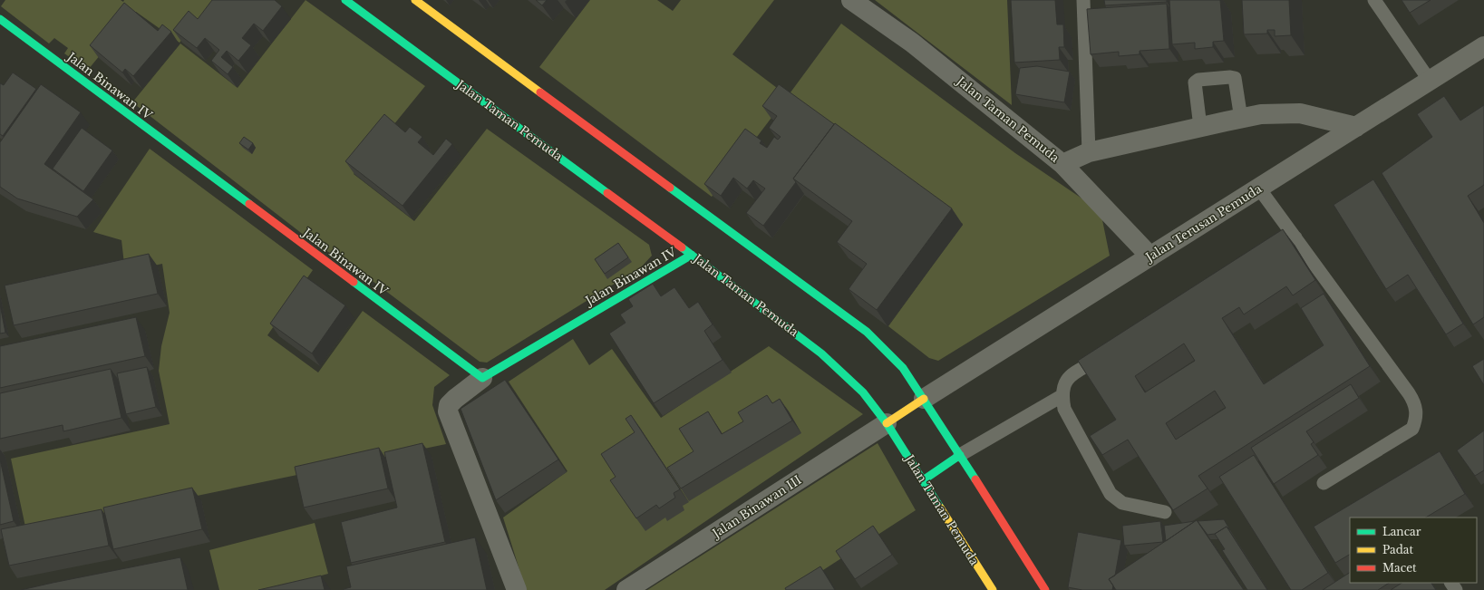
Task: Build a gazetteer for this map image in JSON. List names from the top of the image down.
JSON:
{
  "streets": {
    "street": [
      "Jalan Binawan IV",
      "Jalan Taman Pemuda",
      "Jalan Terusan Pemuda",
      "Jalan Binawan III"
    ]
  },
  "crossings": [
    ["Jalan Binawan IV", "Jalan Taman Pemuda"],
    ["Jalan Taman Pemuda", "Jalan Terusan Pemuda"],
    ["Jalan Taman Pemuda", "Jalan Binawan III"]
  ],
  "legend": ["Lancar", "Padat", "Macet"]
}
